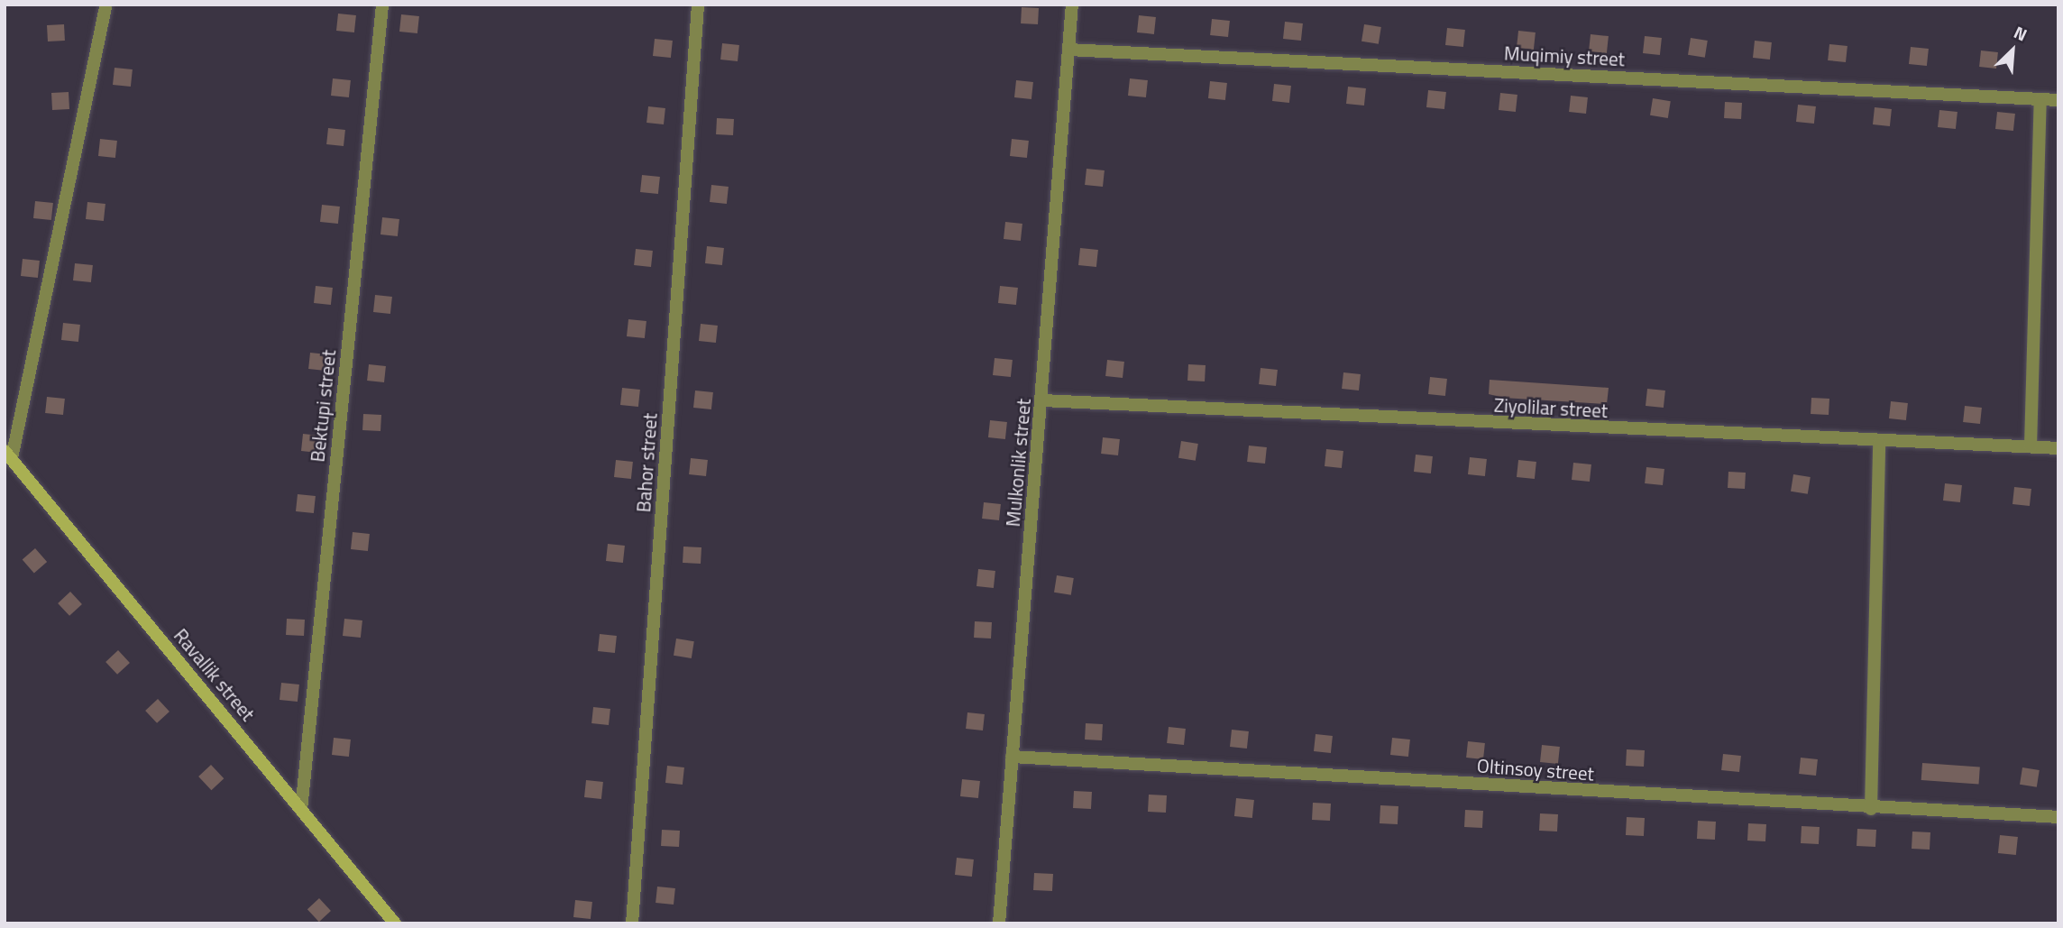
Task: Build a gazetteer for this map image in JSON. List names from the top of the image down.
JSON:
{
  "streets": {
    "street": [
      "Muqimiy street",
      "Bektupi street",
      "Ziyolilar street",
      "Bahor street",
      "Mulkonlik street",
      "Ravallik street",
      "Oltinsoy street"
    ]
  },
  "crossings": [
    ["Muqimiy street", "Mulkonlik street"],
    ["Bektupi street", "Ravallik street"],
    ["Ziyolilar street", "Mulkonlik street"],
    ["Mulkonlik street", "Oltinsoy street"]
  ],
  "north": "top right"
}
